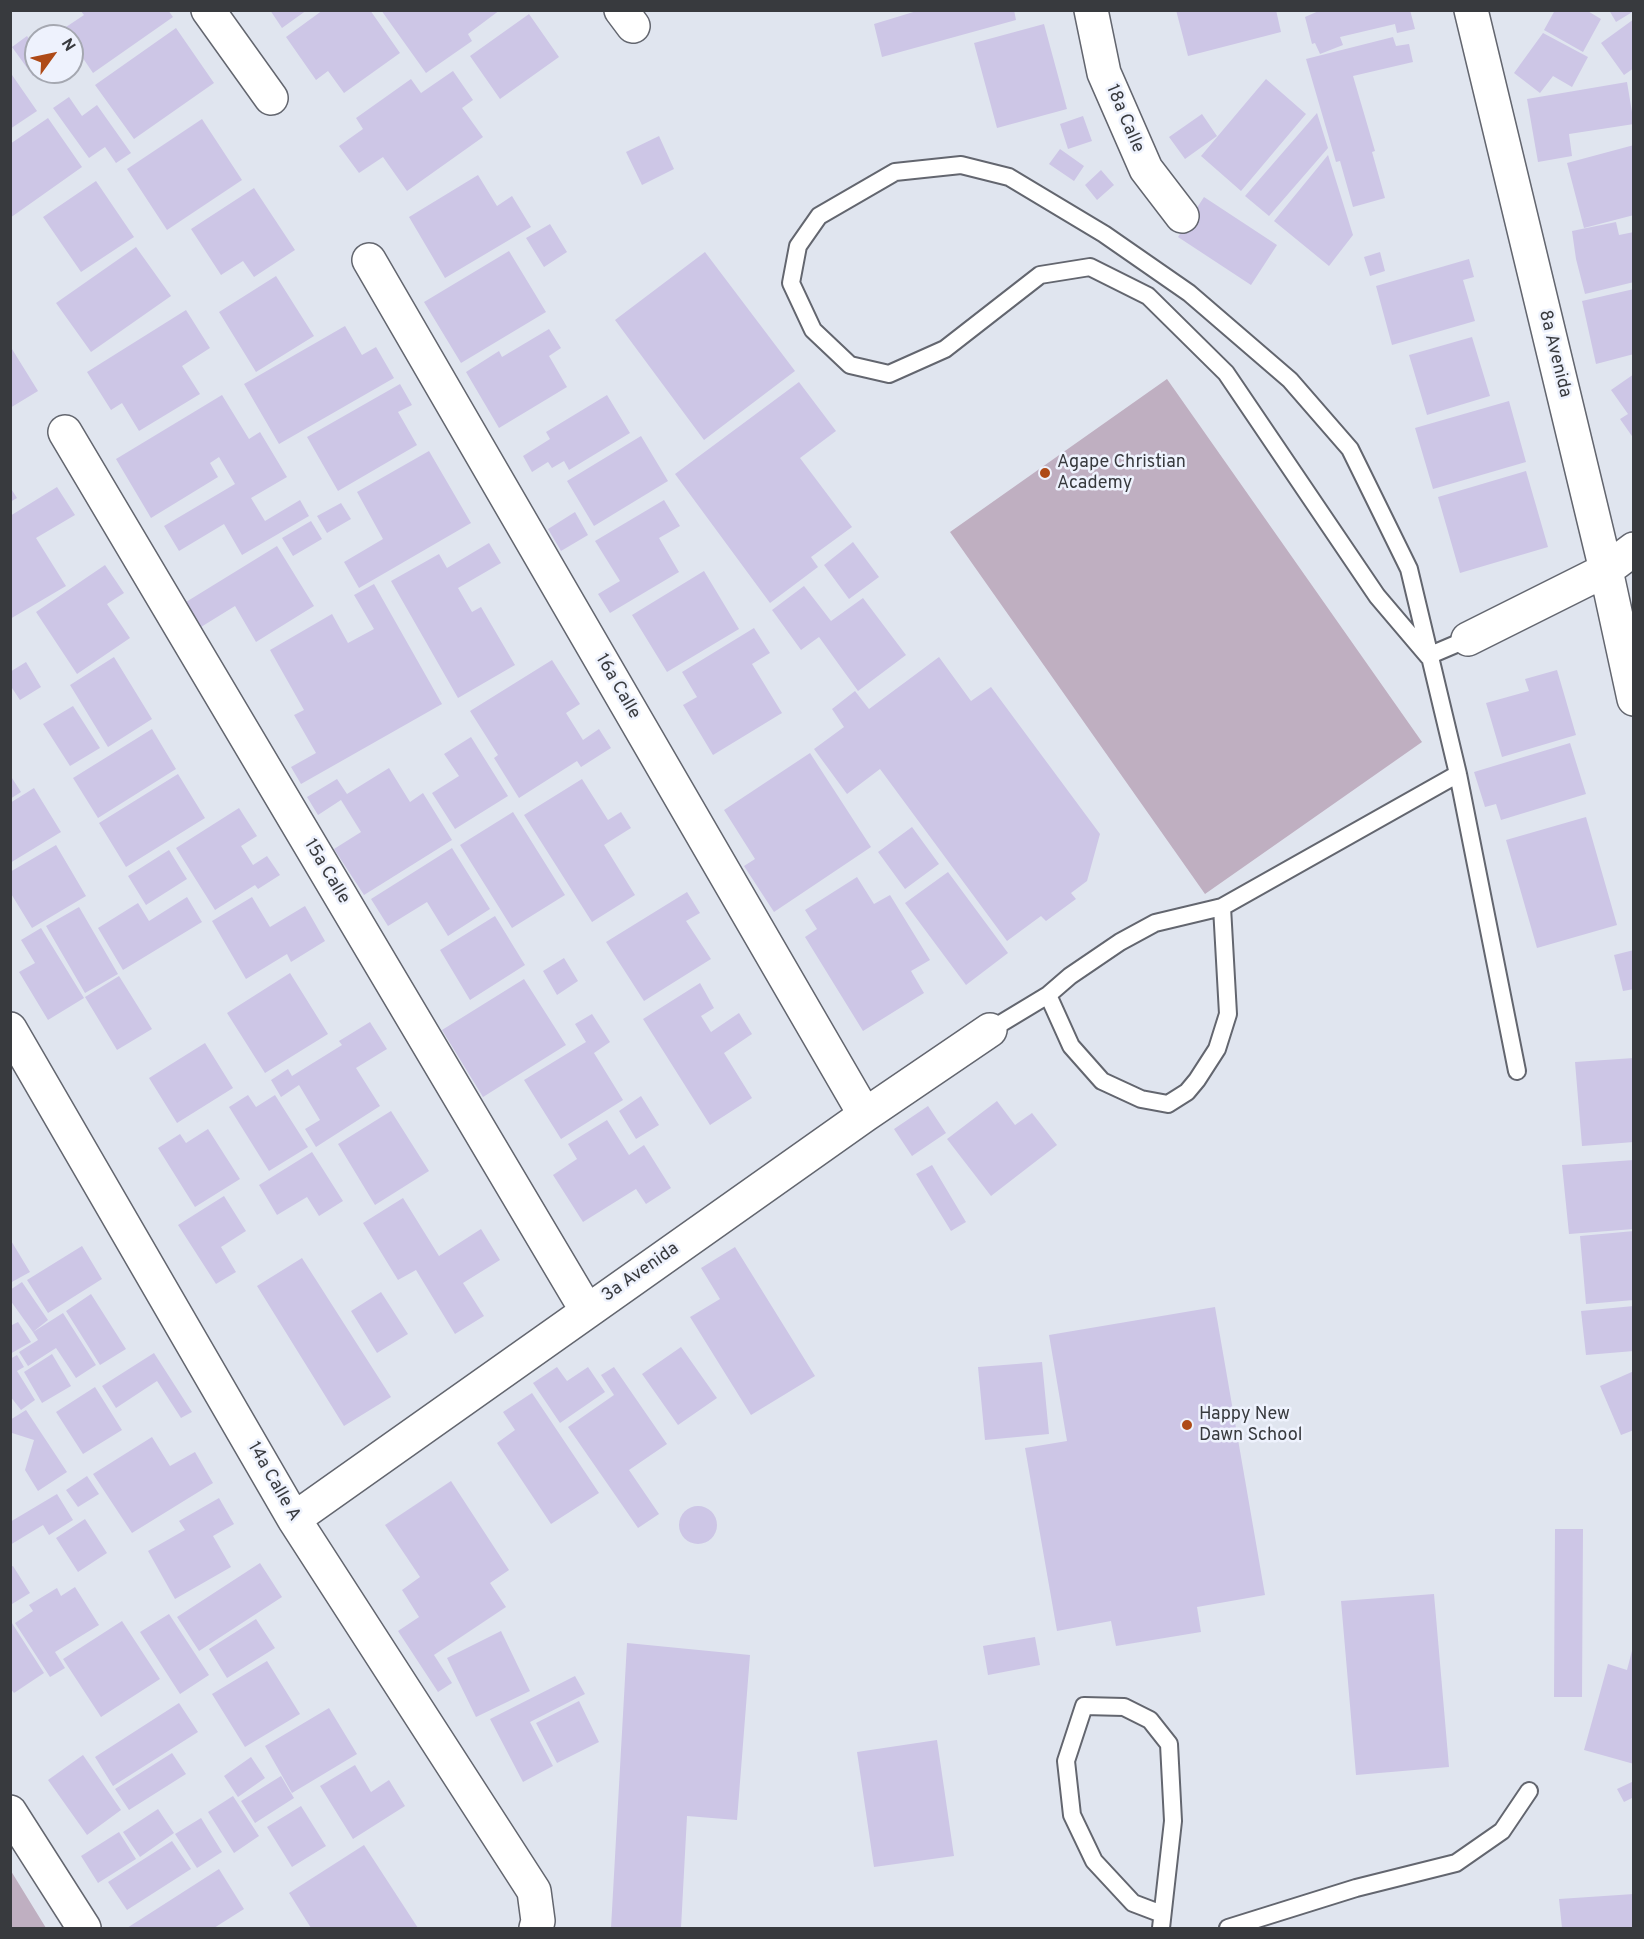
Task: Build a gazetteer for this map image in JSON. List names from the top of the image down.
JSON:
{
  "streets": {
    "street": [
      "18a Calle",
      "8a Avenida",
      "16a Calle",
      "15a Calle",
      "3a Avenida",
      "14a Calle A"
    ]
  },
  "crossings": [
    ["16a Calle", "3a Avenida"],
    ["15a Calle", "3a Avenida"],
    ["3a Avenida", "14a Calle A"]
  ],
  "places": ["Agape Christian Academy", "Happy New Dawn School"],
  "north": "top right"
}
